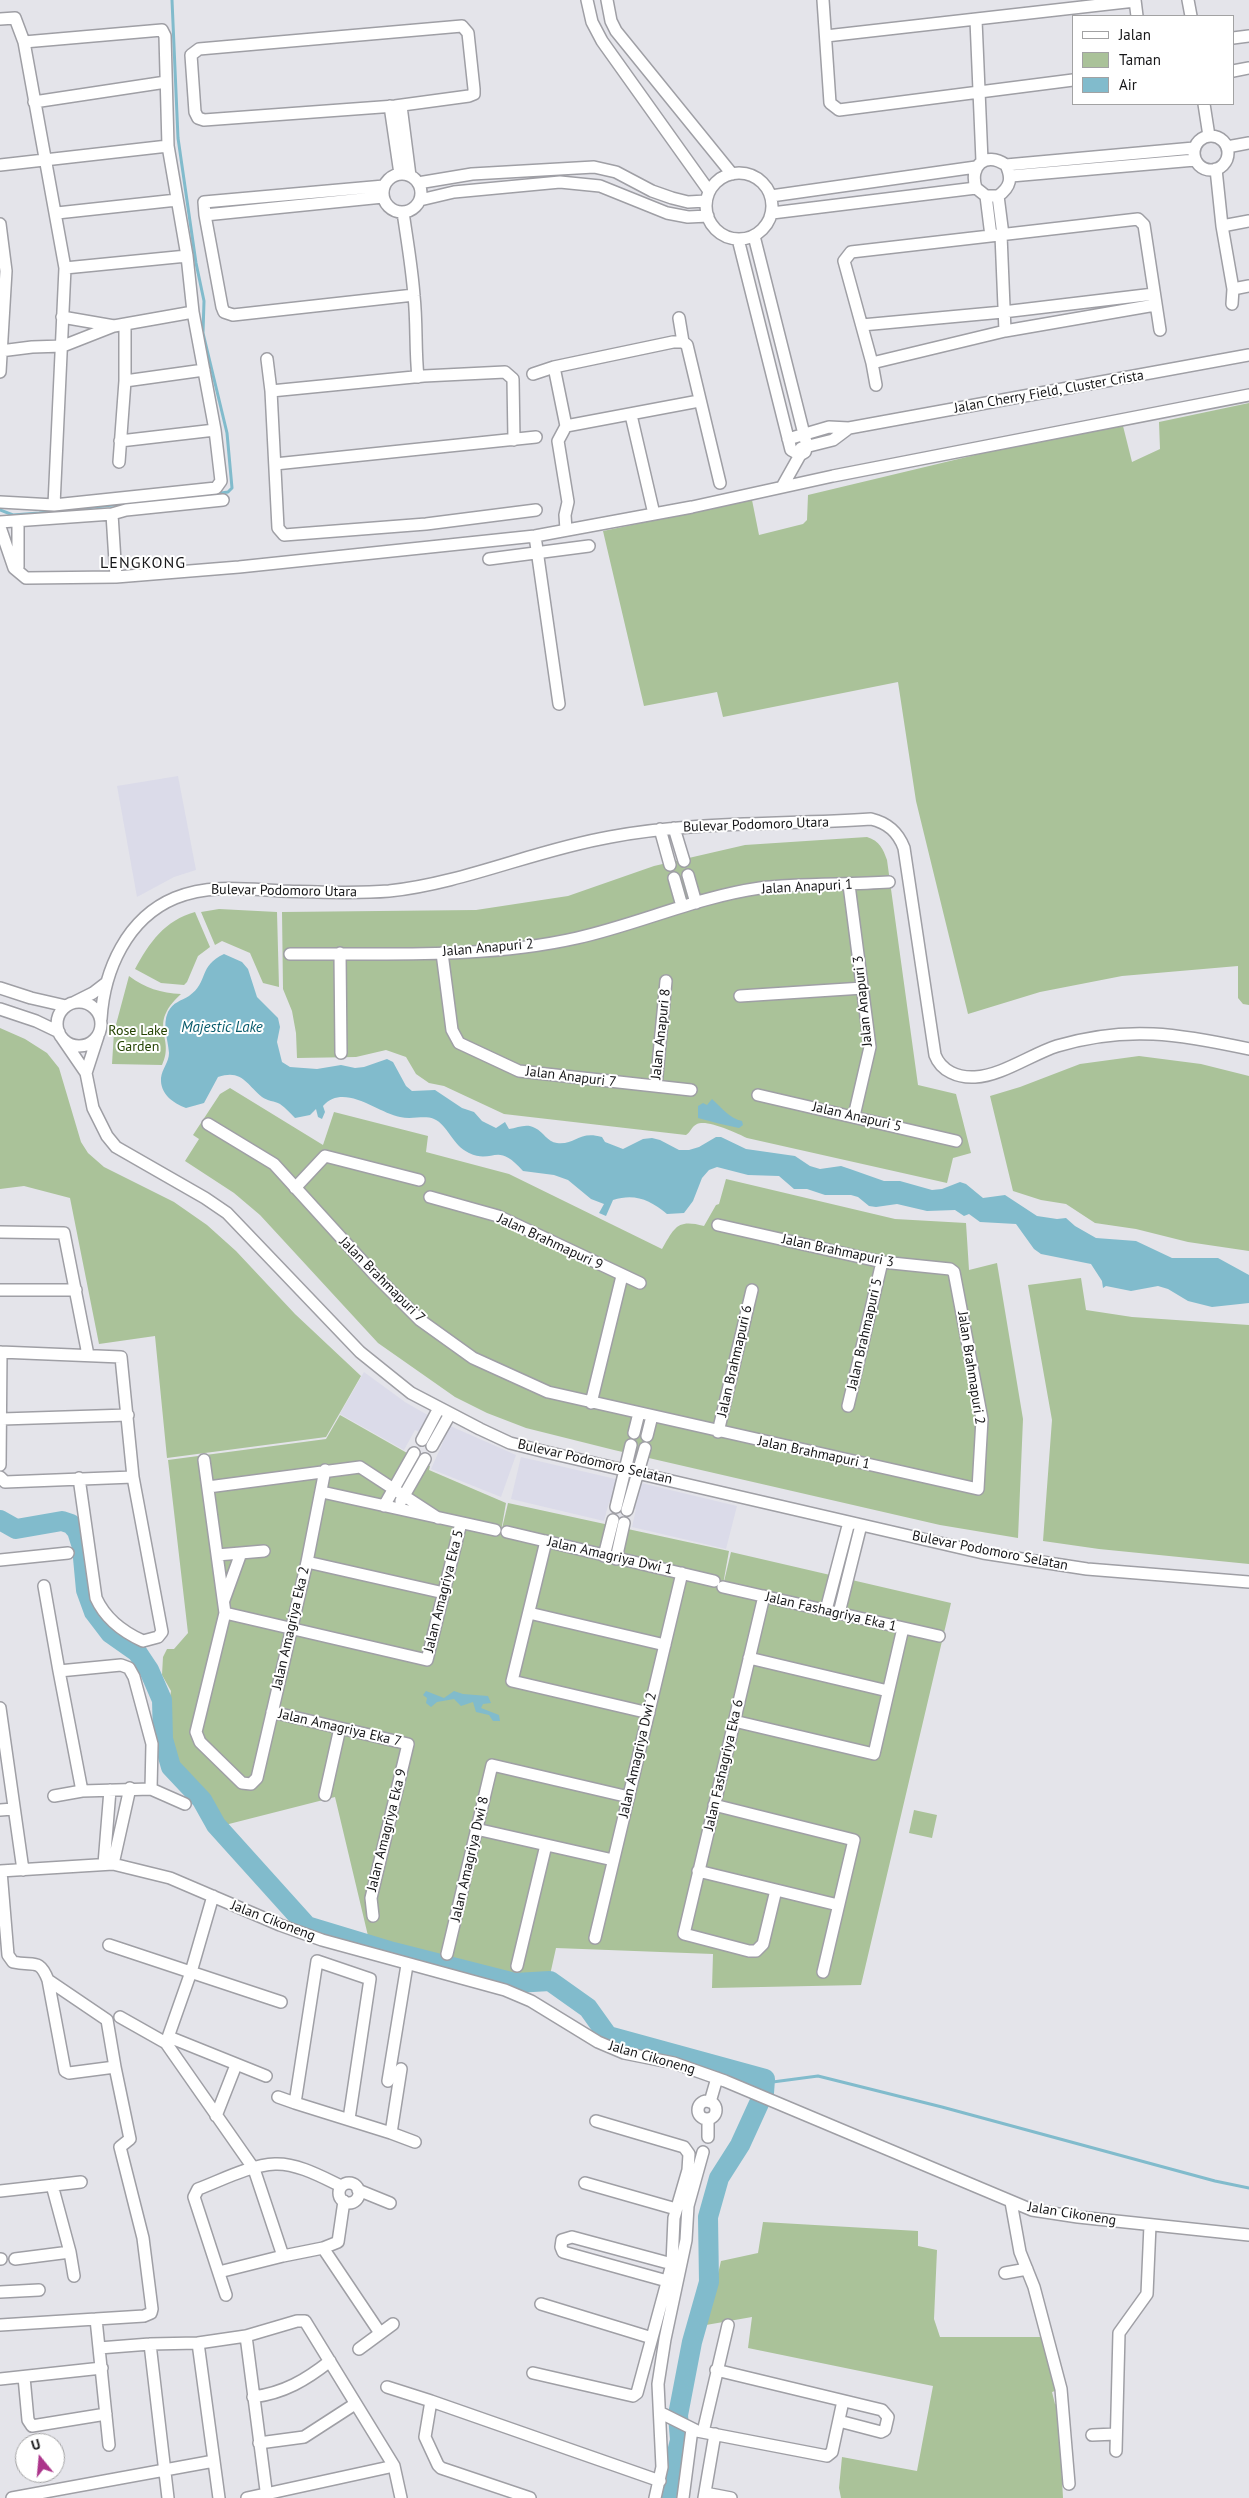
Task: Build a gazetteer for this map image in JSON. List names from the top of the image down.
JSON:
{
  "streets": {
    "street": [
      "Jalan Cherry Field, Cluster Crista",
      "Bulevar Podomoro Utara",
      "Jalan Anapuri 1",
      "Jalan Anapuri 2",
      "Jalan Anapuri 3",
      "Jalan Anapuri 8",
      "Jalan Anapuri 7",
      "Jalan Anapuri 5",
      "Jalan Brahmapuri 9",
      "Jalan Brahmapuri 3",
      "Jalan Brahmapuri 7",
      "Jalan Brahmapuri 5",
      "Jalan Brahmapuri 6",
      "Jalan Brahmapuri 2",
      "Jalan Brahmapuri 1",
      "Bulevar Podomoro Selatan",
      "Jalan Amagriya Dwi 1",
      "Jalan Amagriya Eka 5",
      "Jalan Fashagriya Eka 1",
      "Jalan Amagriya Eka 2",
      "Jalan Amagriya Eka 7",
      "Jalan Amagriya Dwi 2",
      "Jalan Fashagriya Eka 6",
      "Jalan Amagriya Eka 9",
      "Jalan Amagriya Dwi 8",
      "Jalan Cikoneng"
    ]
  },
  "crossings": [
    ["Bulevar Podomoro Utara", "Bulevar Podomoro Selatan"],
    ["Jalan Anapuri 1", "Jalan Anapuri 2"],
    ["Jalan Anapuri 1", "Jalan Anapuri 3"],
    ["Jalan Anapuri 2", "Jalan Anapuri 7"],
    ["Jalan Anapuri 3", "Jalan Anapuri 5"],
    ["Jalan Anapuri 8", "Jalan Anapuri 7"],
    ["Jalan Brahmapuri 3", "Jalan Brahmapuri 5"],
    ["Jalan Brahmapuri 3", "Jalan Brahmapuri 2"],
    ["Jalan Brahmapuri 7", "Jalan Brahmapuri 1"],
    ["Jalan Brahmapuri 6", "Jalan Brahmapuri 1"],
    ["Jalan Brahmapuri 2", "Jalan Brahmapuri 1"],
    ["Jalan Amagriya Dwi 1", "Jalan Amagriya Eka 5"],
    ["Jalan Amagriya Dwi 1", "Jalan Fashagriya Eka 1"],
    ["Jalan Amagriya Dwi 1", "Jalan Amagriya Eka 2"],
    ["Jalan Amagriya Dwi 1", "Jalan Amagriya Dwi 2"],
    ["Jalan Amagriya Eka 5", "Jalan Amagriya Eka 2"],
    ["Jalan Fashagriya Eka 1", "Jalan Fashagriya Eka 6"],
    ["Jalan Amagriya Eka 2", "Jalan Amagriya Eka 7"],
    ["Jalan Amagriya Eka 7", "Jalan Amagriya Eka 9"],
    ["Jalan Amagriya Dwi 2", "Jalan Amagriya Dwi 8"]
  ],
  "districts": ["LENGKONG"],
  "water": ["Majestic Lake"],
  "parks": ["Rose Lake Garden"],
  "legend": ["Jalan", "Taman", "Air"],
  "north": "top"
}
